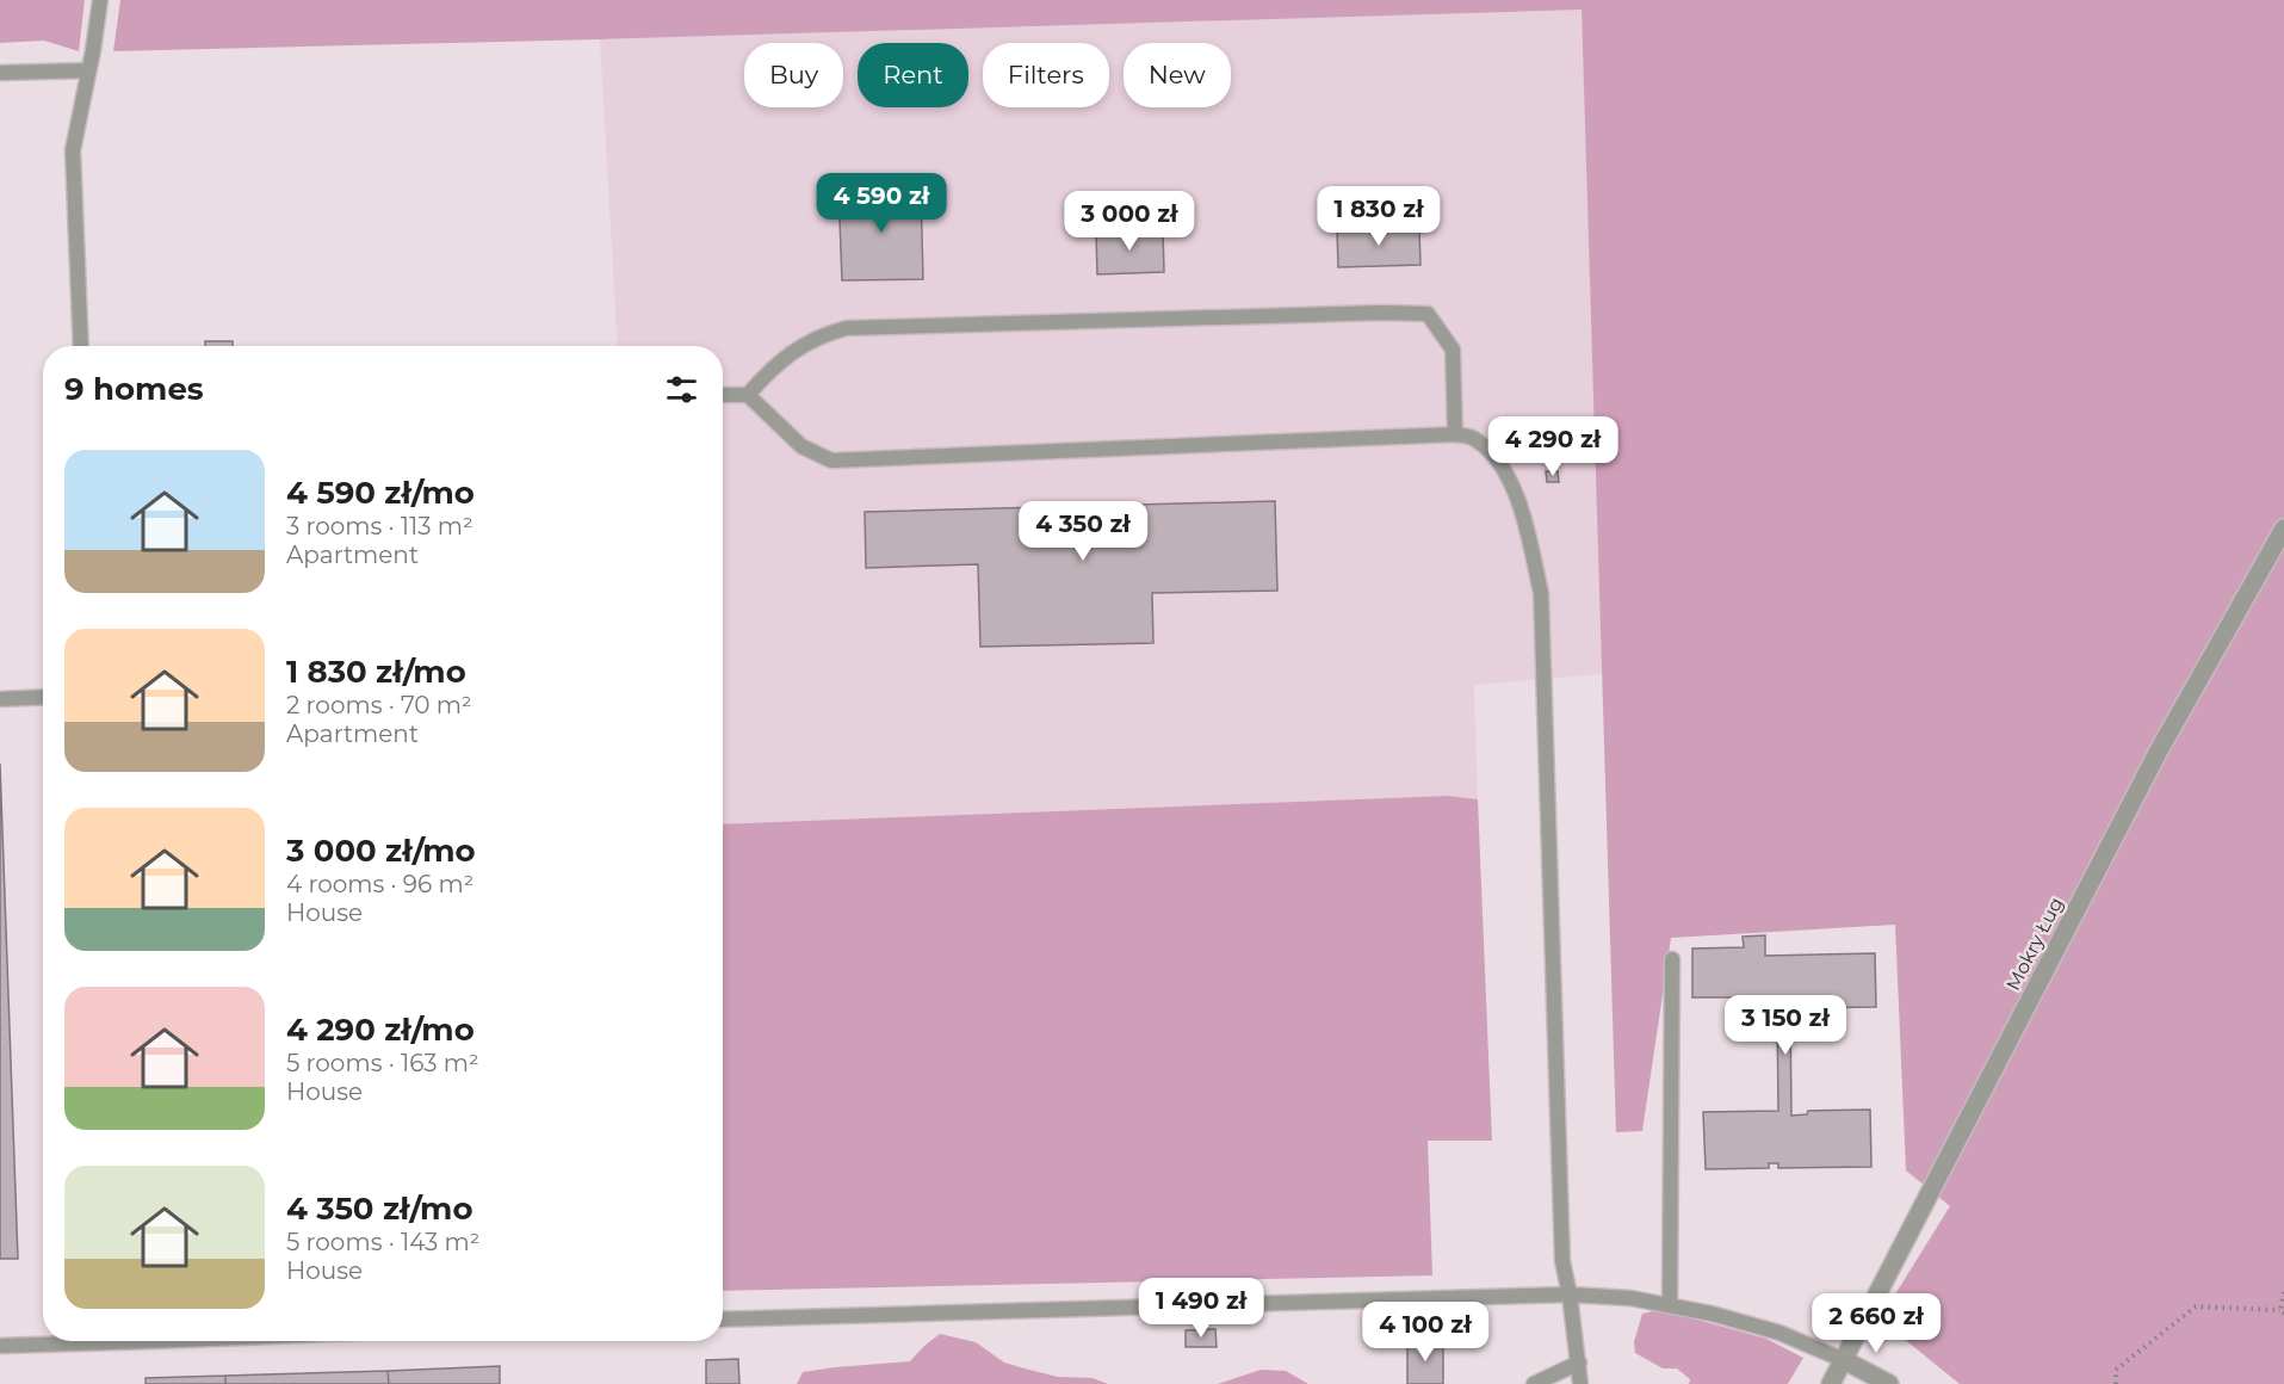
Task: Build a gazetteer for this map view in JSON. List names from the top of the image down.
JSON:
{
  "streets": {
    "street": ["Mokry Ług"]
  },
  "page": {
    "chip": [
      "Buy",
      "Rent",
      "Filters",
      "New"
    ],
    "price": [
      "4 590 zł",
      "1 830 zł",
      "3 000 zł",
      "4 290 zł",
      "4 350 zł",
      "3 150 zł",
      "1 490 zł",
      "2 660 zł",
      "4 100 zł"
    ],
    "heading": "9 homes",
    "list": [
      {
        "name": "4 590 zł/mo",
        "note": "3 rooms · 113 m² · Apartment"
      },
      {
        "name": "1 830 zł/mo",
        "note": "2 rooms · 70 m² · Apartment"
      },
      {
        "name": "3 000 zł/mo",
        "note": "4 rooms · 96 m² · House"
      },
      {
        "name": "4 290 zł/mo",
        "note": "5 rooms · 163 m² · House"
      },
      {
        "name": "4 350 zł/mo",
        "note": "5 rooms · 143 m² · House"
      }
    ]
  }
}
